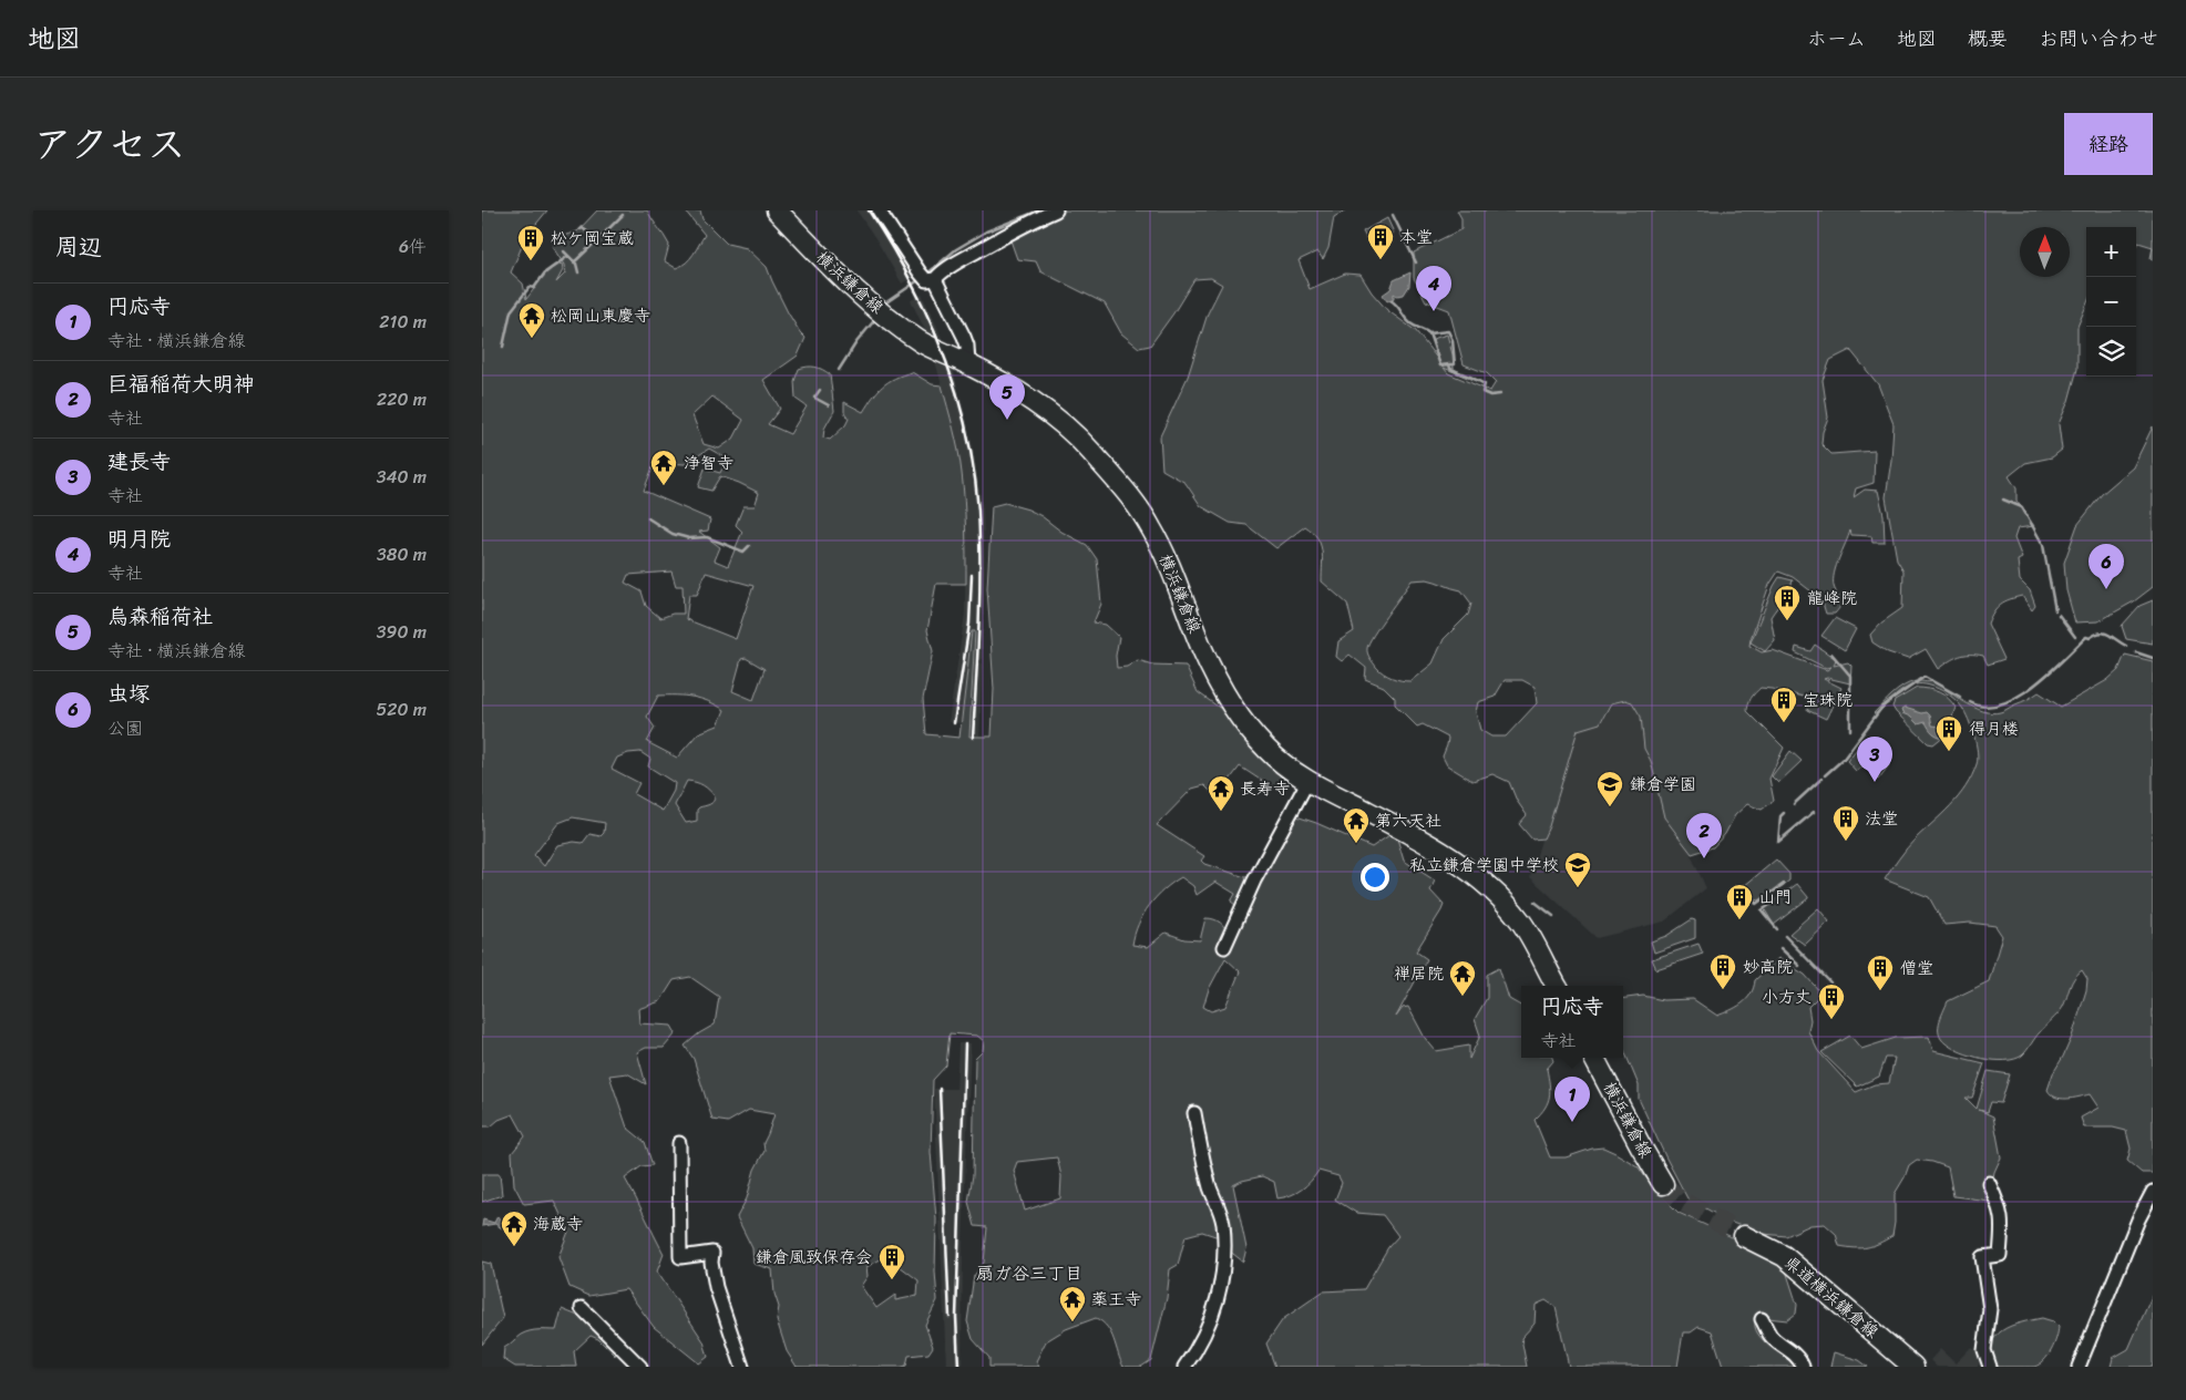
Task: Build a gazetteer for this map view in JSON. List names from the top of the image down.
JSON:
{
  "streets": {
    "main road": ["横浜鎌倉線", "県道横浜鎌倉線"]
  },
  "districts": ["扇ガ谷三丁目"],
  "places": {
    "building": [
      "本堂",
      "松ケ岡宝蔵",
      "龍峰院",
      "宝珠院",
      "得月楼",
      "法堂",
      "山門",
      "妙高院",
      "僧堂",
      "小方丈",
      "鎌倉風致保存会"
    ],
    "temple": [
      "松岡山東慶寺",
      "浄智寺",
      "長寿寺",
      "第六天社",
      "禅居院",
      "海蔵寺",
      "薬王寺"
    ],
    "school or university": ["鎌倉学園", "私立鎌倉学園中学校"]
  },
  "north": "top",
  "page": {
    "header": "地図",
    "nav": [
      "ホーム",
      "地図",
      "概要",
      "お問い合わせ"
    ],
    "title": "アクセス",
    "buttons": "経路",
    "heading": ["周辺", "6件"],
    "map_buttons": ["+", "−"],
    "pins": [
      "4",
      "5",
      "6",
      "3",
      "2",
      "1"
    ],
    "list": [
      {
        "mark": "1",
        "name": "円応寺",
        "note": "寺社 · 横浜鎌倉線",
        "value": "210 m"
      },
      {
        "mark": "2",
        "name": "巨福稲荷大明神",
        "note": "寺社",
        "value": "220 m"
      },
      {
        "mark": "3",
        "name": "建長寺",
        "note": "寺社",
        "value": "340 m"
      },
      {
        "mark": "4",
        "name": "明月院",
        "note": "寺社",
        "value": "380 m"
      },
      {
        "mark": "5",
        "name": "烏森稲荷社",
        "note": "寺社 · 横浜鎌倉線",
        "value": "390 m"
      },
      {
        "mark": "6",
        "name": "虫塚",
        "note": "公園",
        "value": "520 m"
      }
    ],
    "popup": ["円応寺", "寺社"]
  }
}
